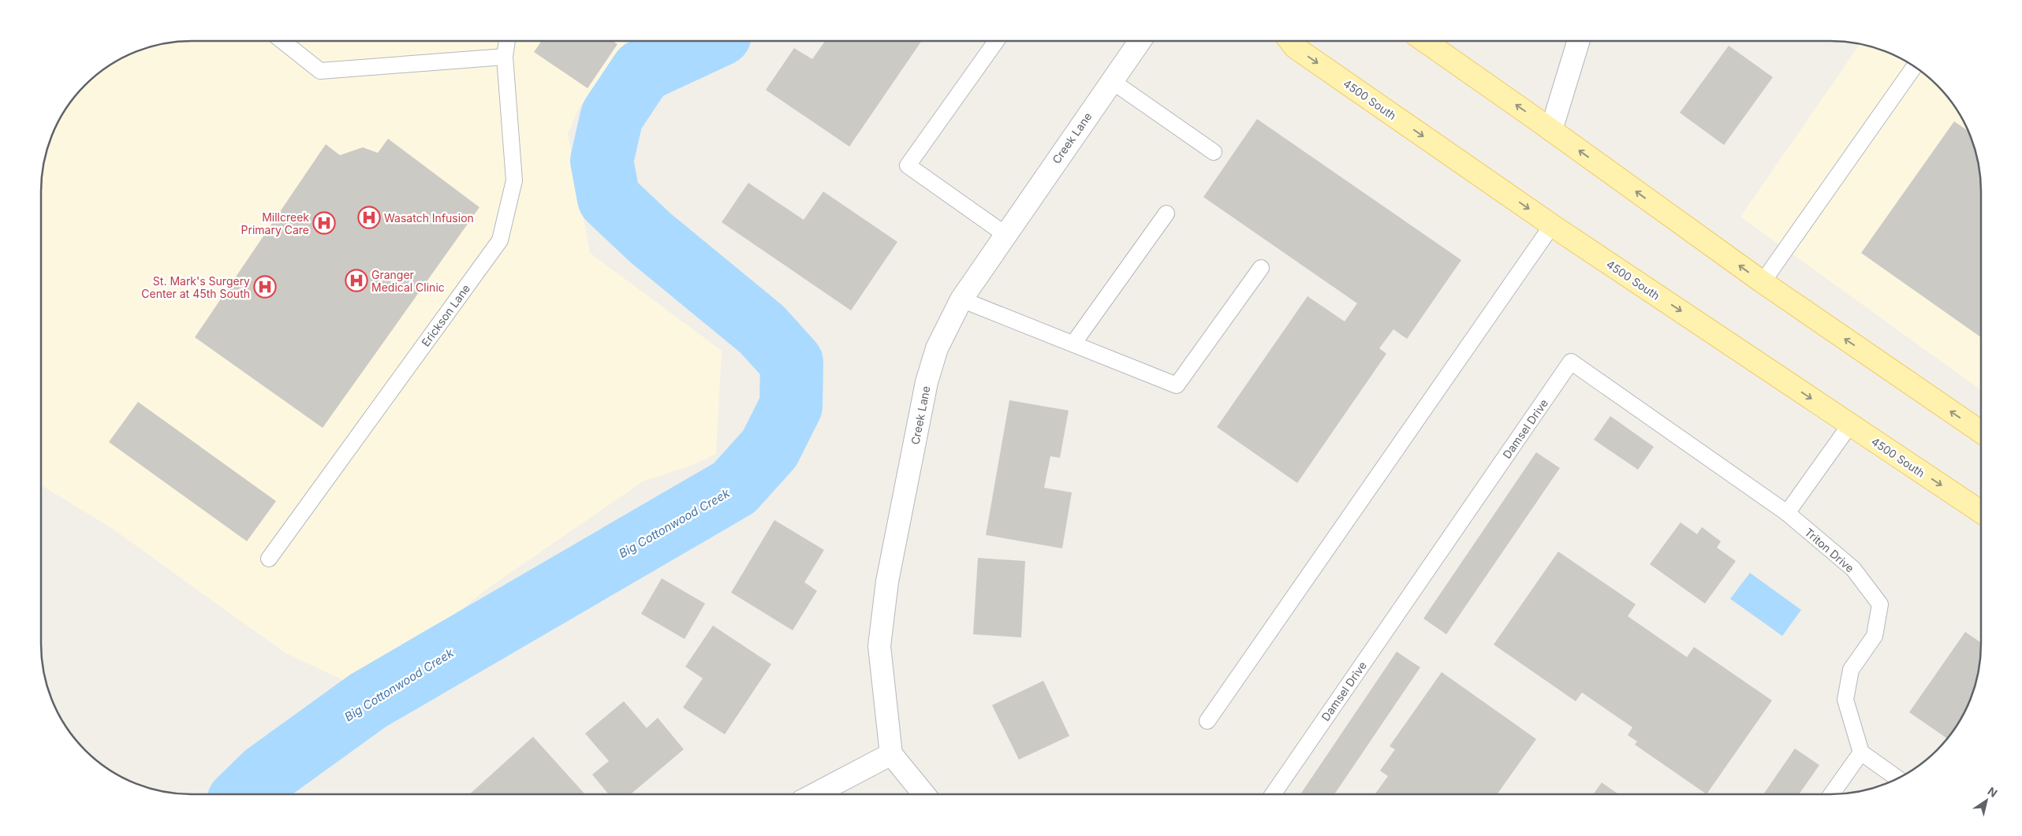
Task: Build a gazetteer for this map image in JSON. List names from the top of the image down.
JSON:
{
  "streets": {
    "main road": ["4500 South"],
    "street": ["Creek Lane"],
    "lane": ["Erickson Lane", "Damsel Drive", "Triton Drive"]
  },
  "crossings": [
    ["Damsel Drive", "Triton Drive"]
  ],
  "water": ["Big Cottonwood Creek"],
  "places": {
    "hospital": [
      "Wasatch Infusion",
      "Millcreek Primary Care",
      "Granger Medical Clinic",
      "St. Mark's Surgery Center at 45th South"
    ]
  },
  "north": "top right"
}
